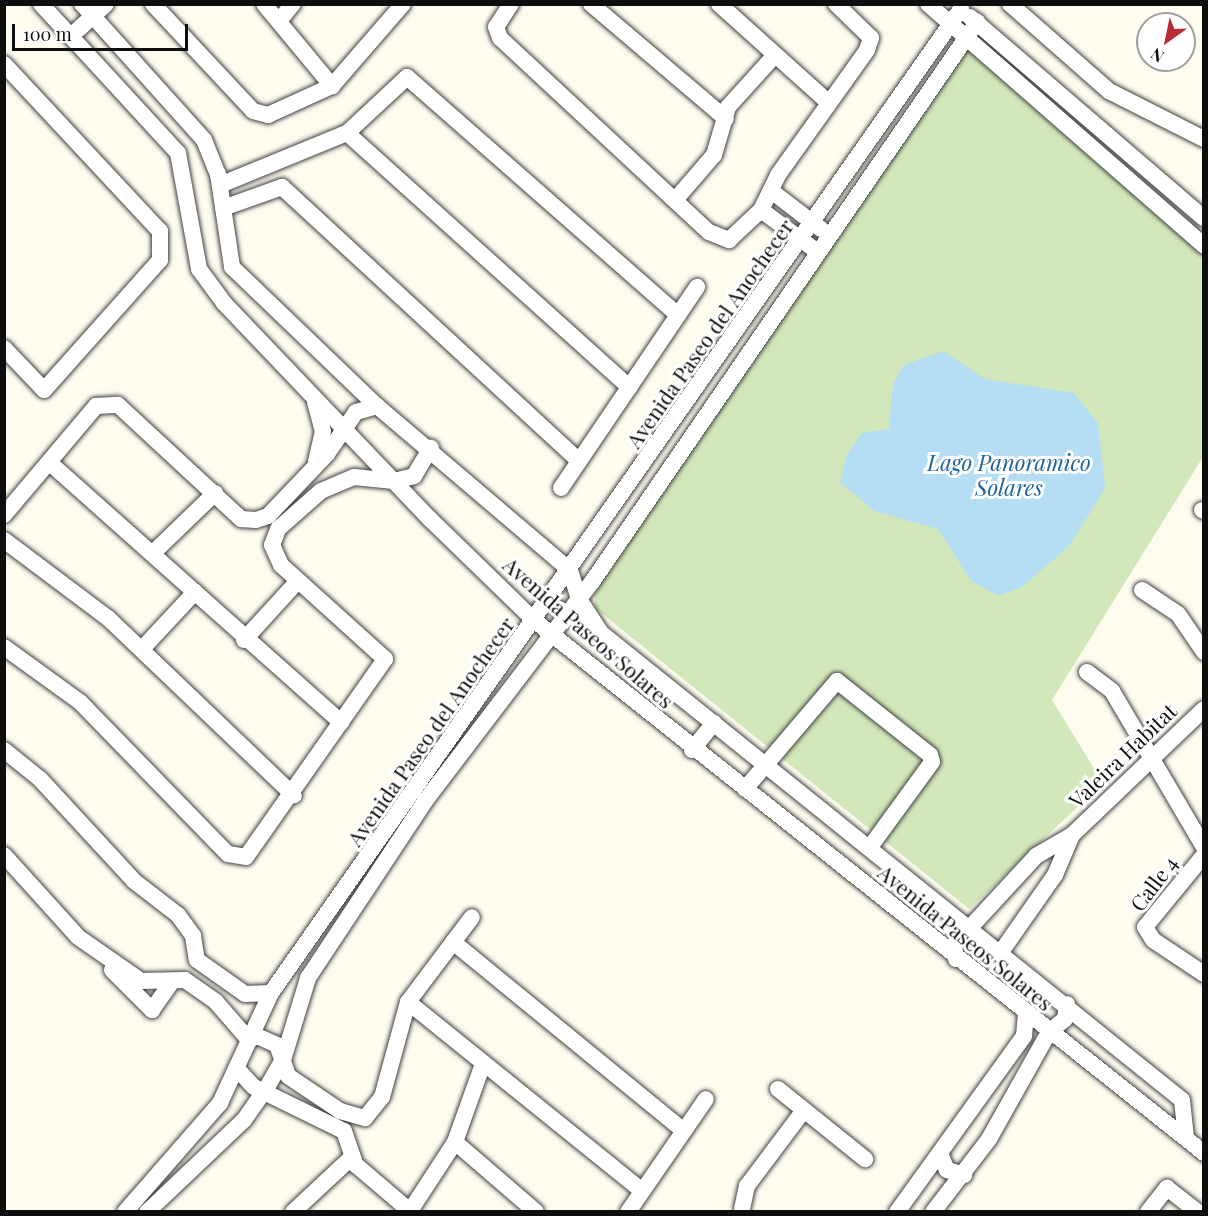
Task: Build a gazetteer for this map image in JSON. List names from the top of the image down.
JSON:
{
  "streets": {
    "street": [
      "Avenida Paseo del Anochecer",
      "Avenida Paseos Solares",
      "Valeira Habitat",
      "Calle 4"
    ]
  },
  "crossings": [
    ["Avenida Paseo del Anochecer", "Avenida Paseos Solares"],
    ["Avenida Paseos Solares", "Valeira Habitat"]
  ],
  "water": ["Lago Panoramico Solares"],
  "scale_bar": "100 m",
  "north": "bottom left"
}
